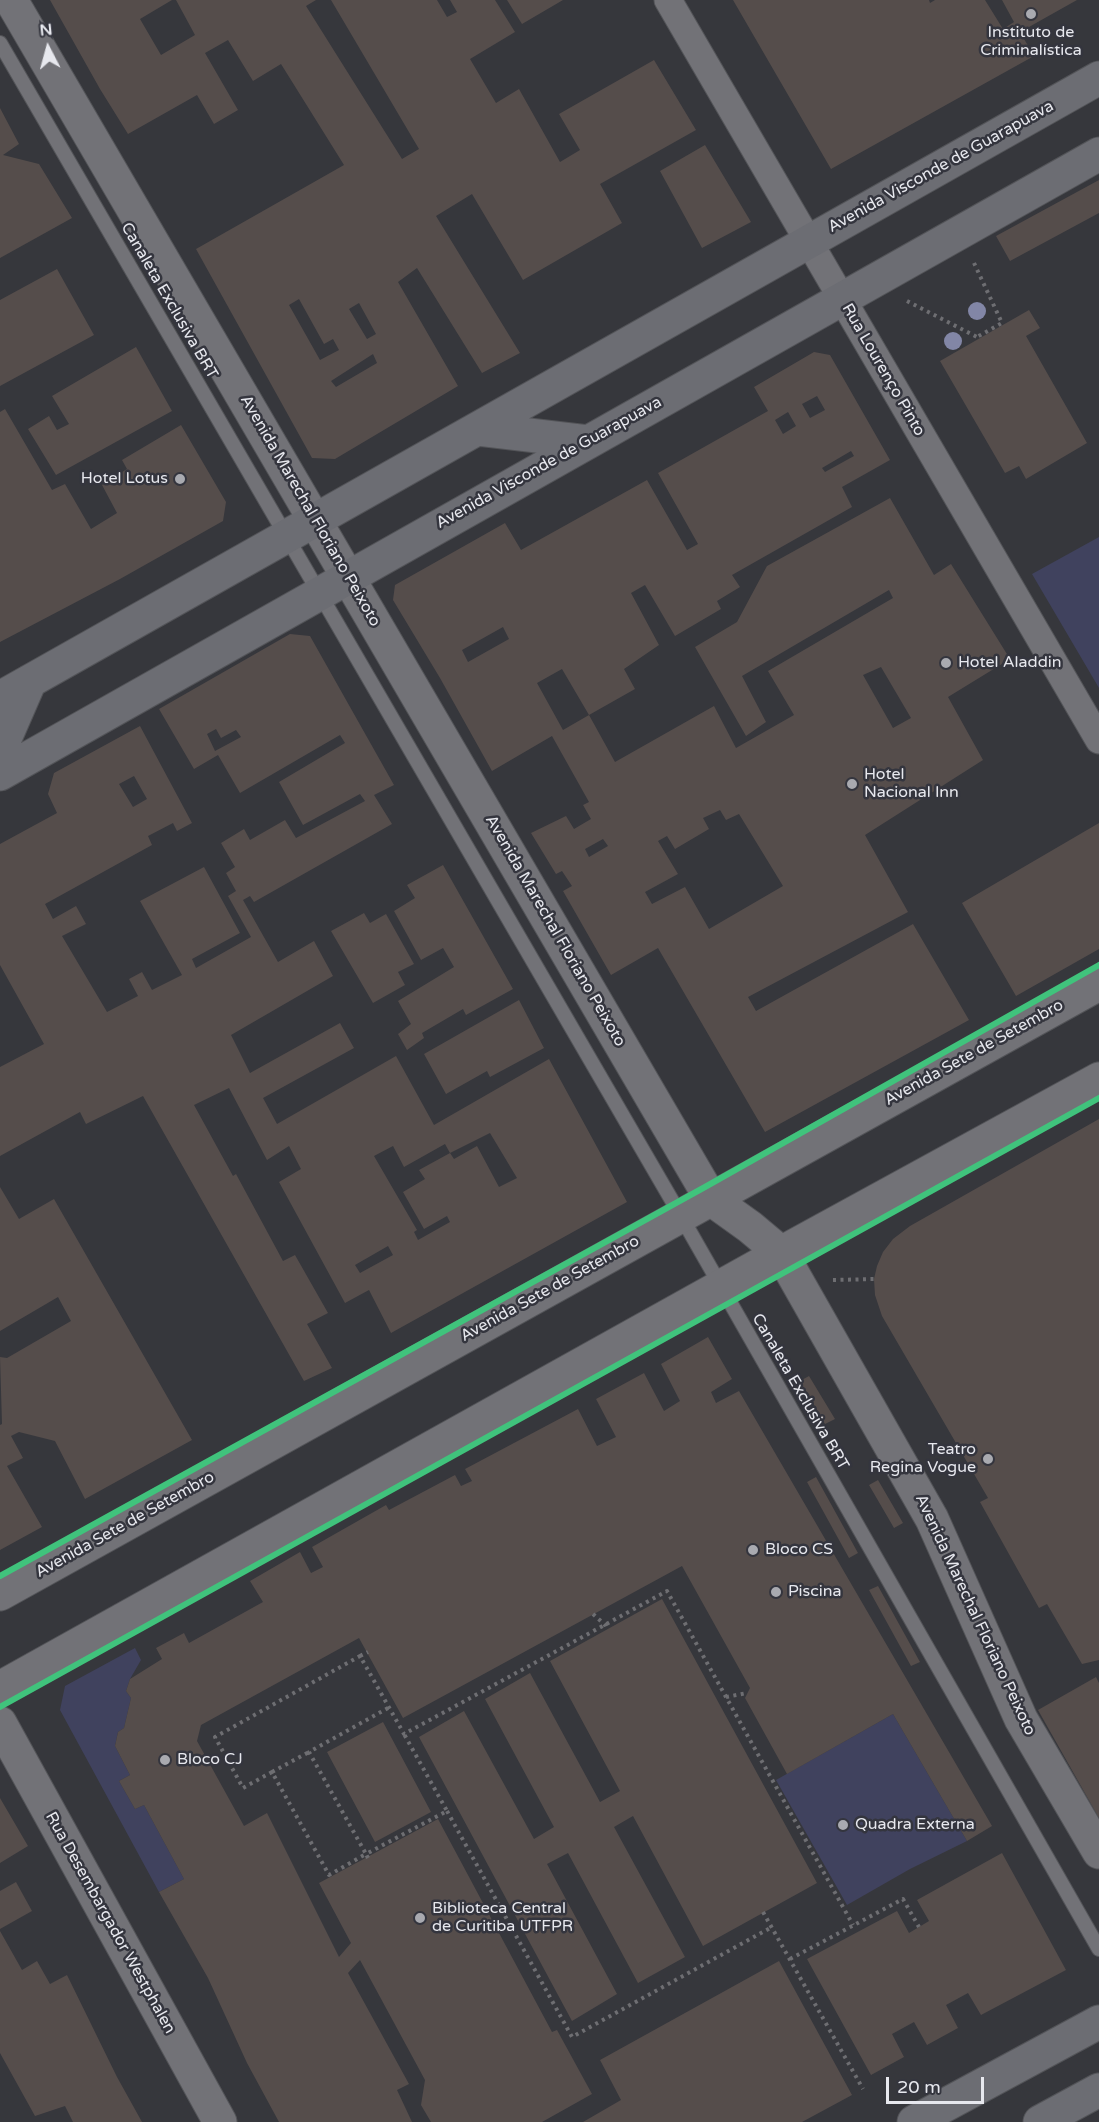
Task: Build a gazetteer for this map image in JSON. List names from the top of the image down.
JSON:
{
  "streets": {
    "main road": [
      "Avenida Visconde de Guarapuava",
      "Avenida Marechal Floriano Peixoto",
      "Avenida Sete de Setembro",
      "Rua Desembargador Westphalen"
    ],
    "street": ["Rua Lourenço Pinto"],
    "lane": ["Canaleta Exclusiva BRT"]
  },
  "crossings": [
    ["Avenida Visconde de Guarapuava", "Canaleta Exclusiva BRT"],
    ["Avenida Visconde de Guarapuava", "Rua Lourenço Pinto"],
    ["Avenida Visconde de Guarapuava", "Avenida Marechal Floriano Peixoto"],
    ["Canaleta Exclusiva BRT", "Avenida Sete de Setembro"],
    ["Avenida Marechal Floriano Peixoto", "Avenida Sete de Setembro"]
  ],
  "places": [
    "Instituto de Criminalística",
    "Hotel Lotus",
    "Hotel Aladdin",
    "Hotel Nacional Inn",
    "Teatro Regina Vogue",
    "Bloco CS",
    "Piscina",
    "Bloco CJ",
    "Quadra Externa",
    "Biblioteca Central de Curitiba UTFPR"
  ],
  "scale_bar": "20 m",
  "north": "top"
}
